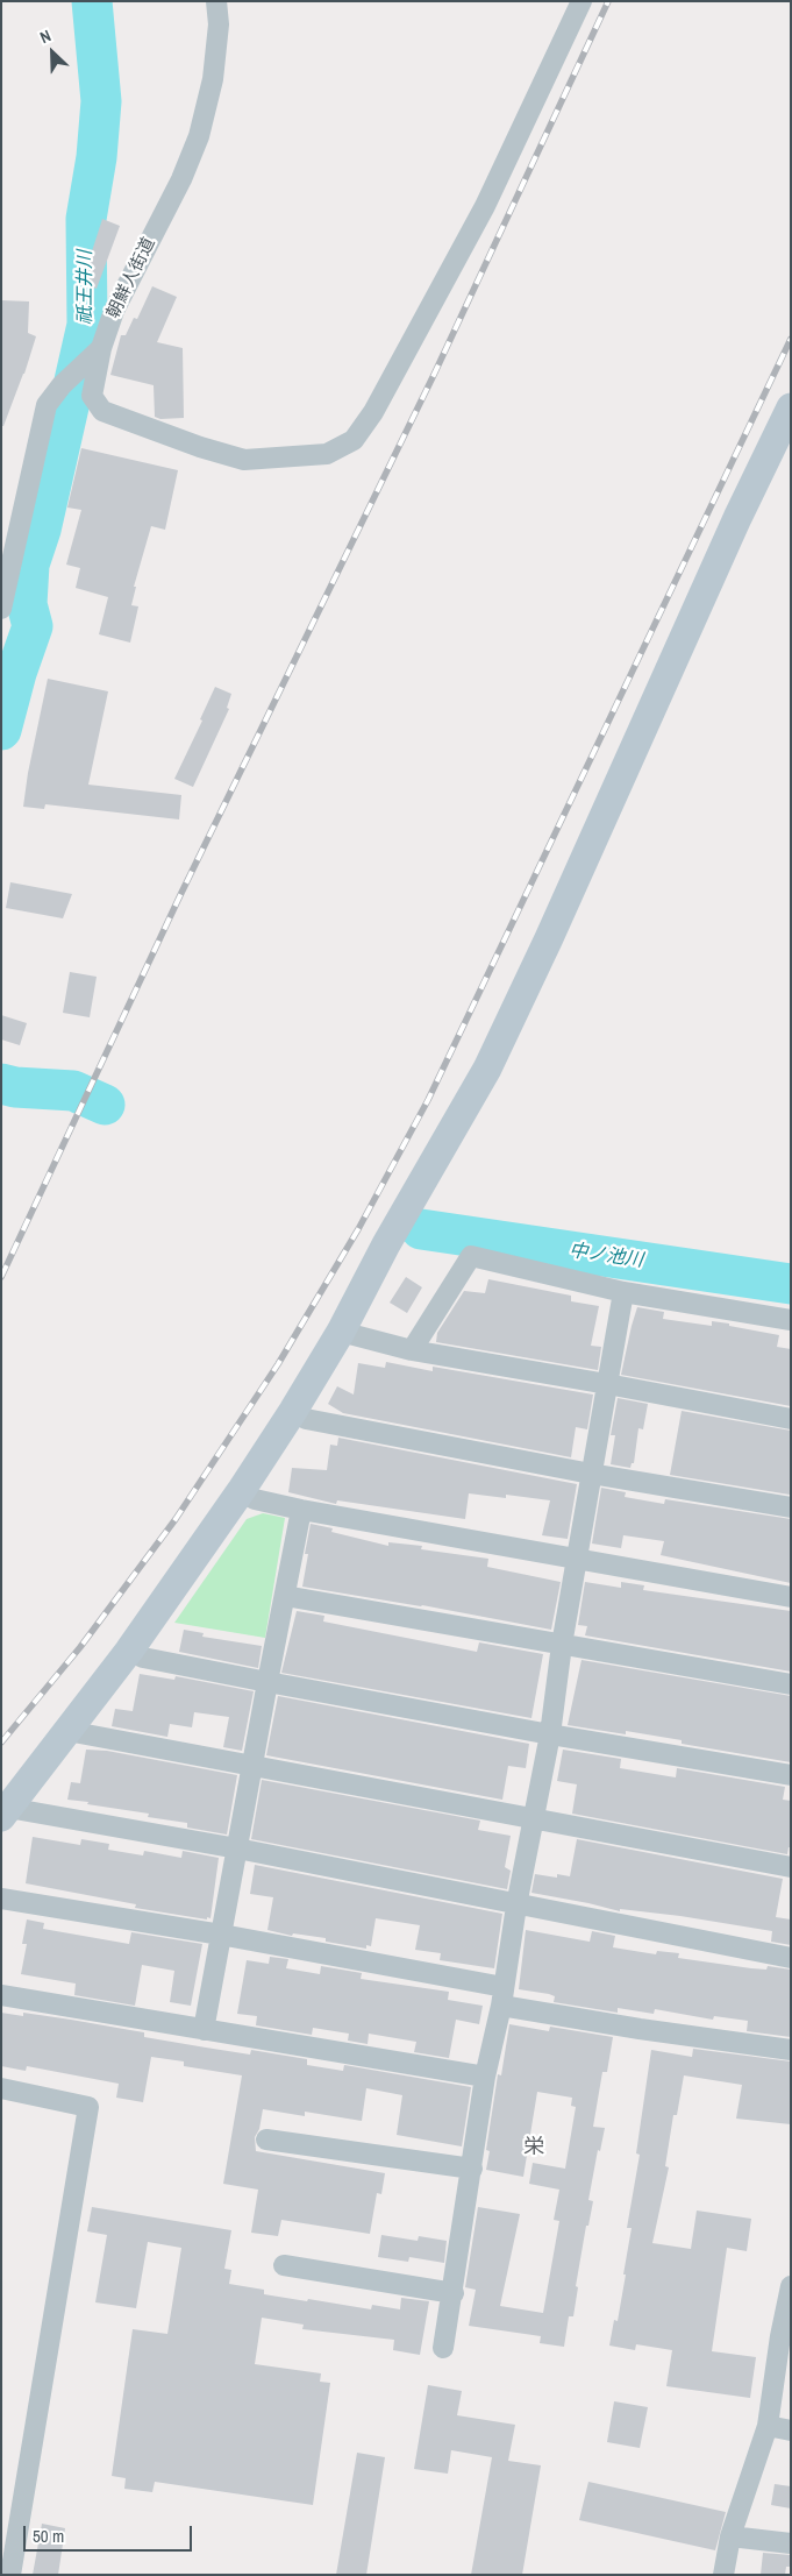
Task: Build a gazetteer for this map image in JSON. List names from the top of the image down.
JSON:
{
  "streets": {
    "street": ["朝鮮人街道"]
  },
  "districts": ["栄"],
  "water": ["祇王井川", "中ノ池川"],
  "scale_bar": "50 m",
  "north": "top left"
}
